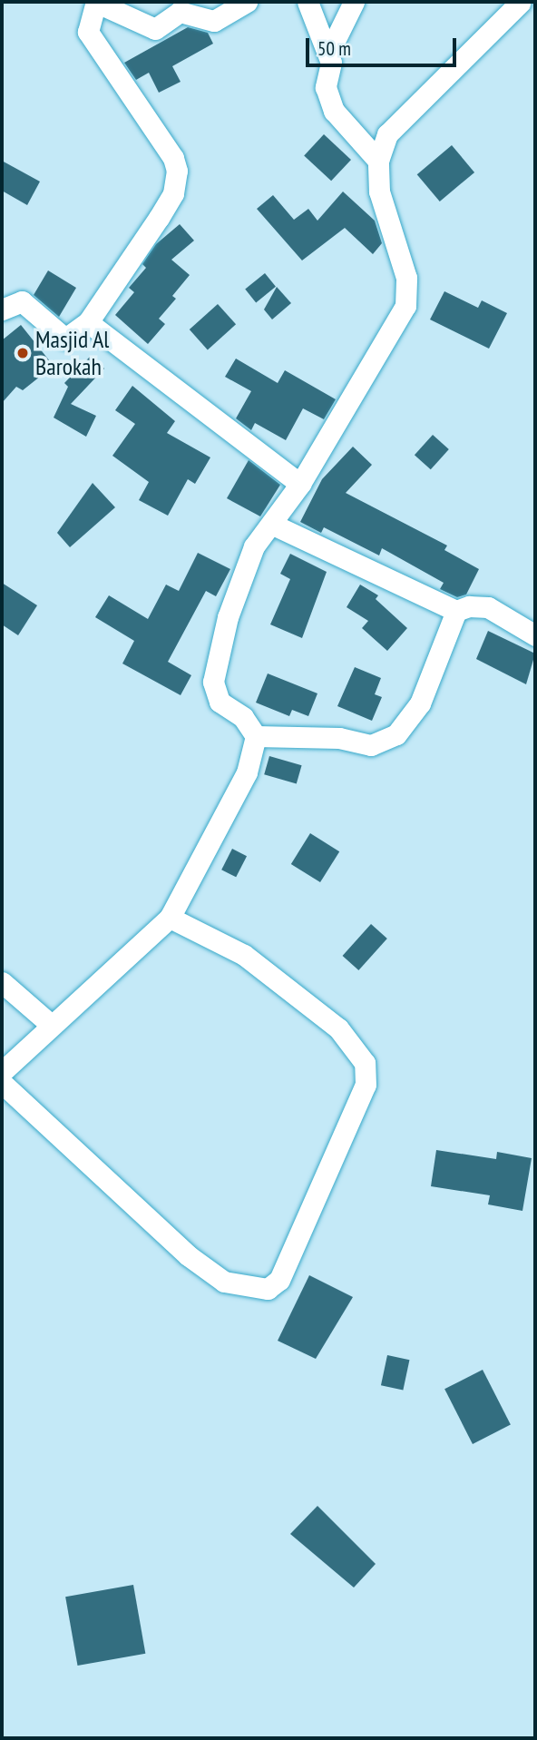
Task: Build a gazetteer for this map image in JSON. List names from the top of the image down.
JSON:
{
  "places": ["Masjid Al Barokah"],
  "scale_bar": "50 m"
}
